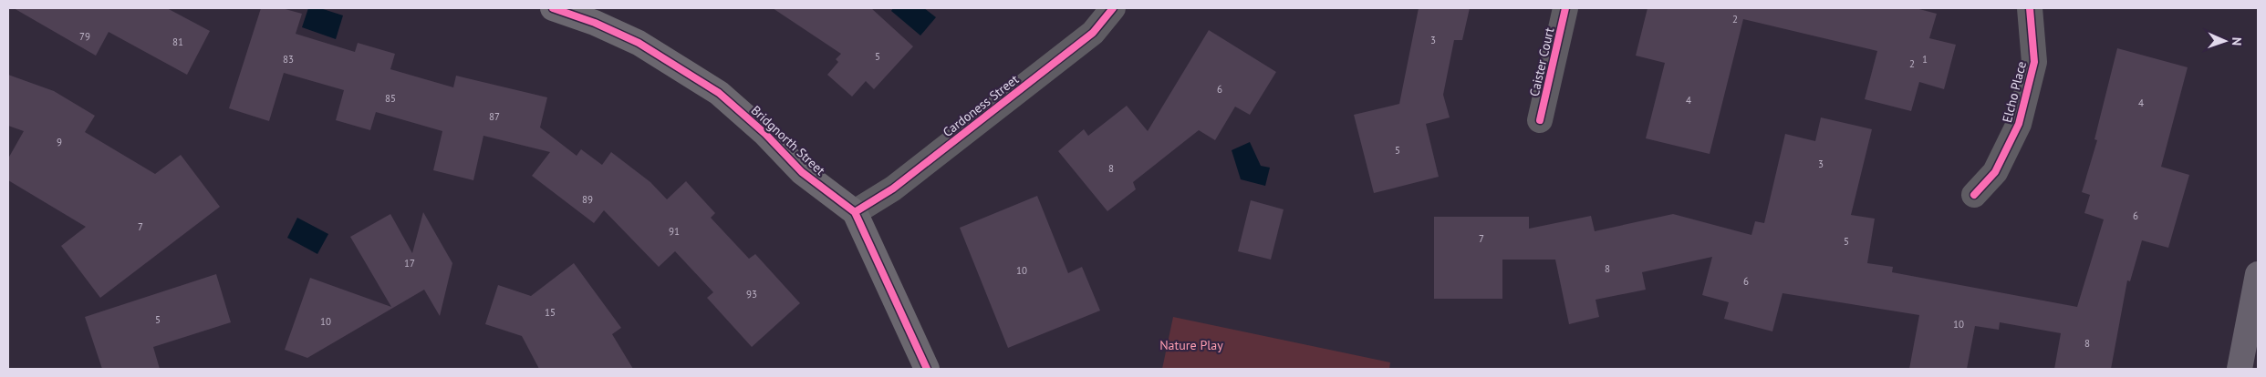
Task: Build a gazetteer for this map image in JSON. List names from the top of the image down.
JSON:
{
  "streets": {
    "street": [
      "Caister Court",
      "Elcho Place",
      "Cardoness Street",
      "Bridgnorth Street"
    ]
  },
  "crossings": [
    ["Cardoness Street", "Bridgnorth Street"]
  ],
  "parks": ["Nature Play"],
  "house_numbers": [
    "2",
    "79",
    "3",
    "81",
    "5",
    "83",
    "1",
    "2",
    "6",
    "85",
    "4",
    "4",
    "87",
    "9",
    "5",
    "3",
    "8",
    "89",
    "6",
    "7",
    "91",
    "7",
    "5",
    "17",
    "8",
    "10",
    "6",
    "93",
    "15",
    "5",
    "10",
    "10",
    "8"
  ],
  "north": "right"
}
